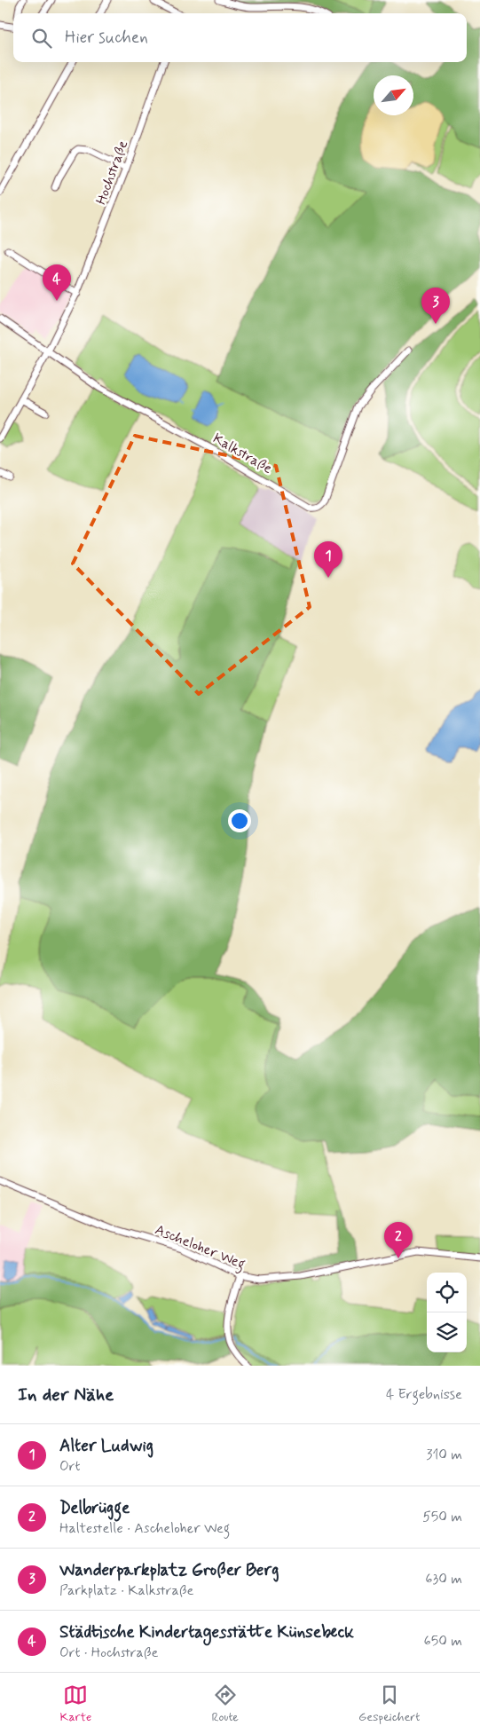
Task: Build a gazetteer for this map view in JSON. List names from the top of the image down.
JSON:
{
  "streets": {
    "street": ["Hochstraße", "Kalkstraße", "Ascheloher Weg"]
  },
  "crossings": [
    ["Hochstraße", "Kalkstraße"]
  ],
  "north": "top right",
  "page": {
    "search": "Hier suchen",
    "pins": [
      "4",
      "3",
      "1",
      "2"
    ],
    "heading": ["In der Nähe", "4 Ergebnisse"],
    "list": [
      {
        "mark": "1",
        "name": "Alter Ludwig",
        "note": "Ort",
        "value": "310 m"
      },
      {
        "mark": "2",
        "name": "Delbrügge",
        "note": "Haltestelle · Ascheloher Weg",
        "value": "550 m"
      },
      {
        "mark": "3",
        "name": "Wanderparkplatz Großer Berg",
        "note": "Parkplatz · Kalkstraße",
        "value": "630 m"
      },
      {
        "mark": "4",
        "name": "Städtische Kindertagesstätte Künsebeck",
        "note": "Ort · Hochstraße",
        "value": "650 m"
      }
    ],
    "nav": ["Karte", "Route", "Gespeichert"]
  }
}
